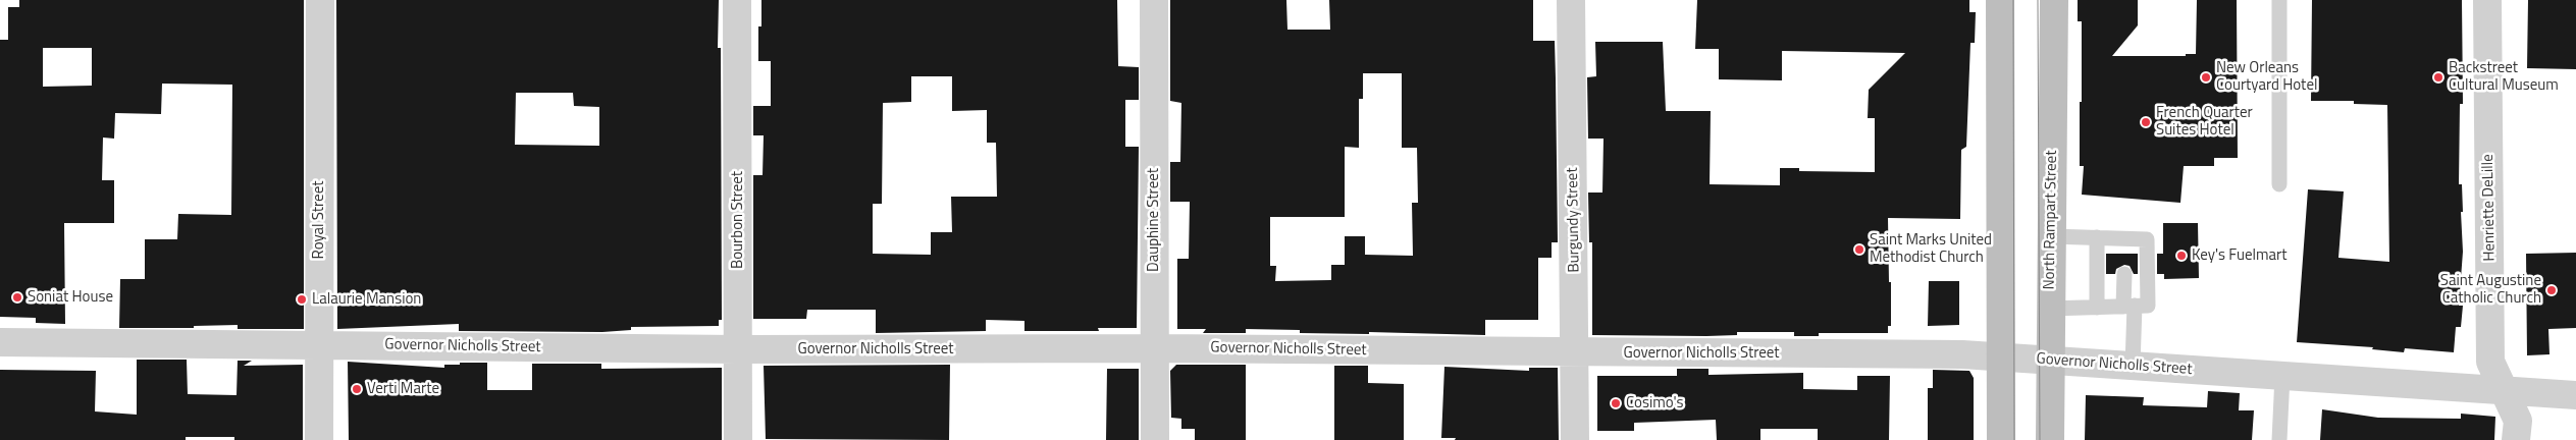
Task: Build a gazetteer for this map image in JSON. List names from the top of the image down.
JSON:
{
  "streets": {
    "main road": ["North Rampart Street"],
    "street": [
      "Henriette DeLille",
      "Royal Street",
      "Bourbon Street",
      "Dauphine Street",
      "Burgundy Street",
      "Governor Nicholls Street"
    ]
  },
  "crossings": [
    ["Henriette DeLille", "Governor Nicholls Street"],
    ["Royal Street", "Governor Nicholls Street"],
    ["Bourbon Street", "Governor Nicholls Street"],
    ["Dauphine Street", "Governor Nicholls Street"],
    ["Burgundy Street", "Governor Nicholls Street"],
    ["North Rampart Street", "Governor Nicholls Street"]
  ],
  "places": [
    "New Orleans Courtyard Hotel",
    "Backstreet Cultural Museum",
    "French Quarter Suites Hotel",
    "Saint Marks United Methodist Church",
    "Key's Fuelmart",
    "Saint Augustine Catholic Church",
    "Soniat House",
    "Lalaurie Mansion",
    "Verti Marte",
    "Cosimo's"
  ]
}
